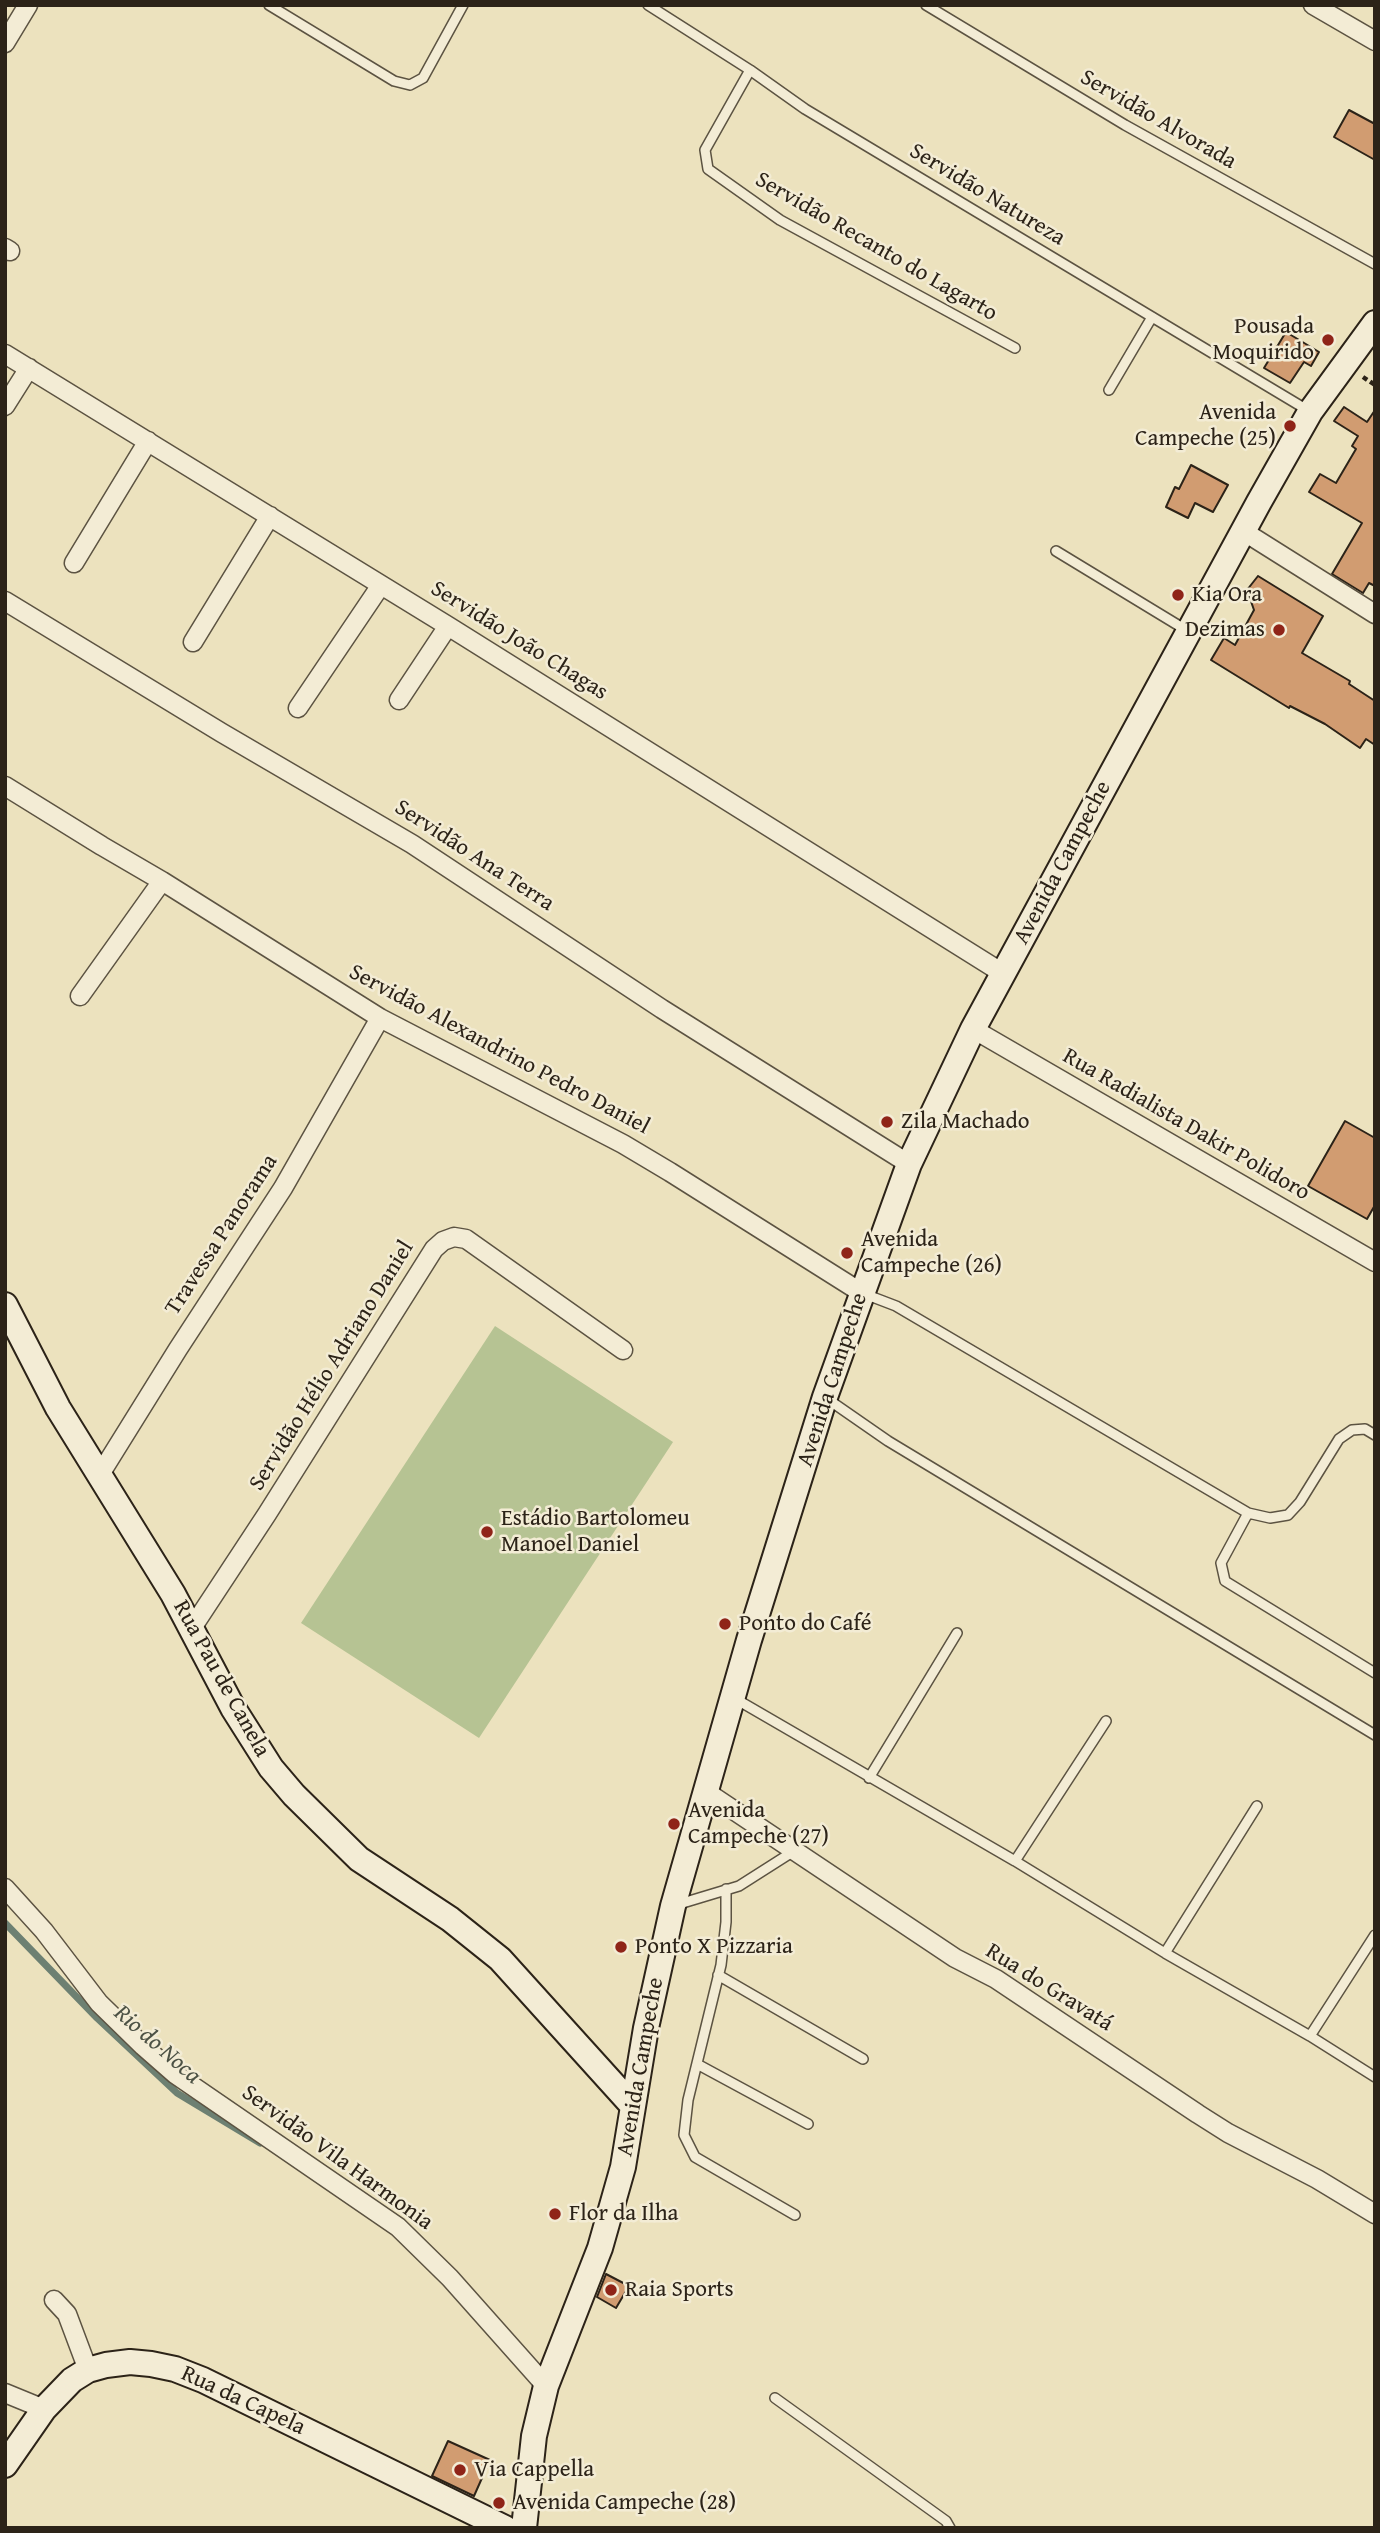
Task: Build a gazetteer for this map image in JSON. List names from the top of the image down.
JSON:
{
  "streets": {
    "main road": ["Avenida Campeche", "Rua Pau de Canela", "Rua da Capela"],
    "street": [
      "Servidão João Chagas",
      "Servidão Ana Terra",
      "Servidão Alexandrino Pedro Daniel",
      "Rua Radialista Dakir Polidoro",
      "Travessa Panorama",
      "Servidão Hélio Adriano Daniel",
      "Rua do Gravatá",
      "Servidão Vila Harmonia"
    ],
    "lane": ["Servidão Alvorada", "Servidão Natureza", "Servidão Recanto do Lagarto"]
  },
  "crossings": [
    ["Servidão Natureza", "Servidão Recanto do Lagarto"],
    ["Servidão Natureza", "Avenida Campeche"],
    ["Servidão João Chagas", "Avenida Campeche"],
    ["Servidão Ana Terra", "Avenida Campeche"],
    ["Avenida Campeche", "Servidão Alexandrino Pedro Daniel"],
    ["Avenida Campeche", "Rua Radialista Dakir Polidoro"],
    ["Avenida Campeche", "Rua Pau de Canela"],
    ["Avenida Campeche", "Rua do Gravatá"],
    ["Avenida Campeche", "Servidão Vila Harmonia"],
    ["Servidão Alexandrino Pedro Daniel", "Travessa Panorama"],
    ["Travessa Panorama", "Rua Pau de Canela"],
    ["Servidão Hélio Adriano Daniel", "Rua Pau de Canela"]
  ],
  "water": ["Rio do Noca"],
  "places": [
    "Pousada Moquirido",
    "Avenida Campeche (25)",
    "Kia Ora",
    "Dezimas",
    "Zila Machado",
    "Avenida Campeche (26)",
    "Estádio Bartolomeu Manoel Daniel",
    "Ponto do Café",
    "Avenida Campeche (27)",
    "Ponto X Pizzaria",
    "Flor da Ilha",
    "Raia Sports",
    "Via Cappella",
    "Avenida Campeche (28)"
  ]
}
